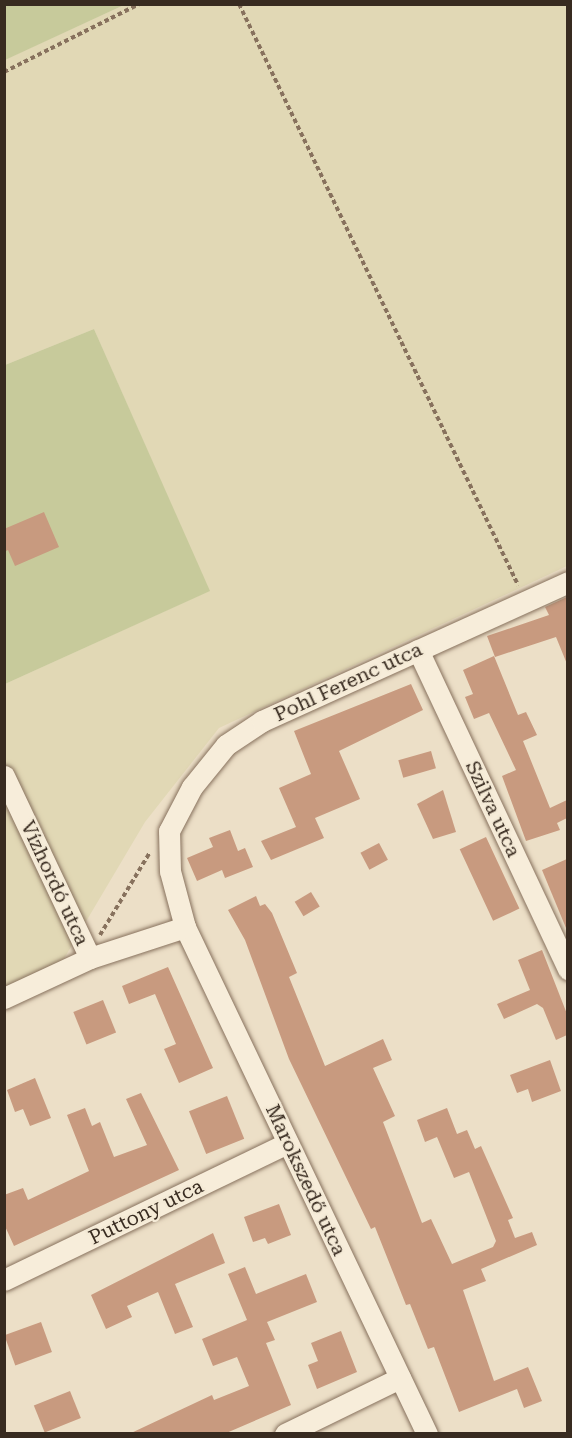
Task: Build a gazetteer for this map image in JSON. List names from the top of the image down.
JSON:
{
  "streets": {
    "street": [
      "Pohl Ferenc utca",
      "Szilva utca",
      "Vízhordó utca",
      "Marokszedő utca",
      "Puttony utca"
    ]
  },
  "crossings": [
    ["Pohl Ferenc utca", "Szilva utca"],
    ["Pohl Ferenc utca", "Marokszedő utca"],
    ["Marokszedő utca", "Puttony utca"]
  ]
}
